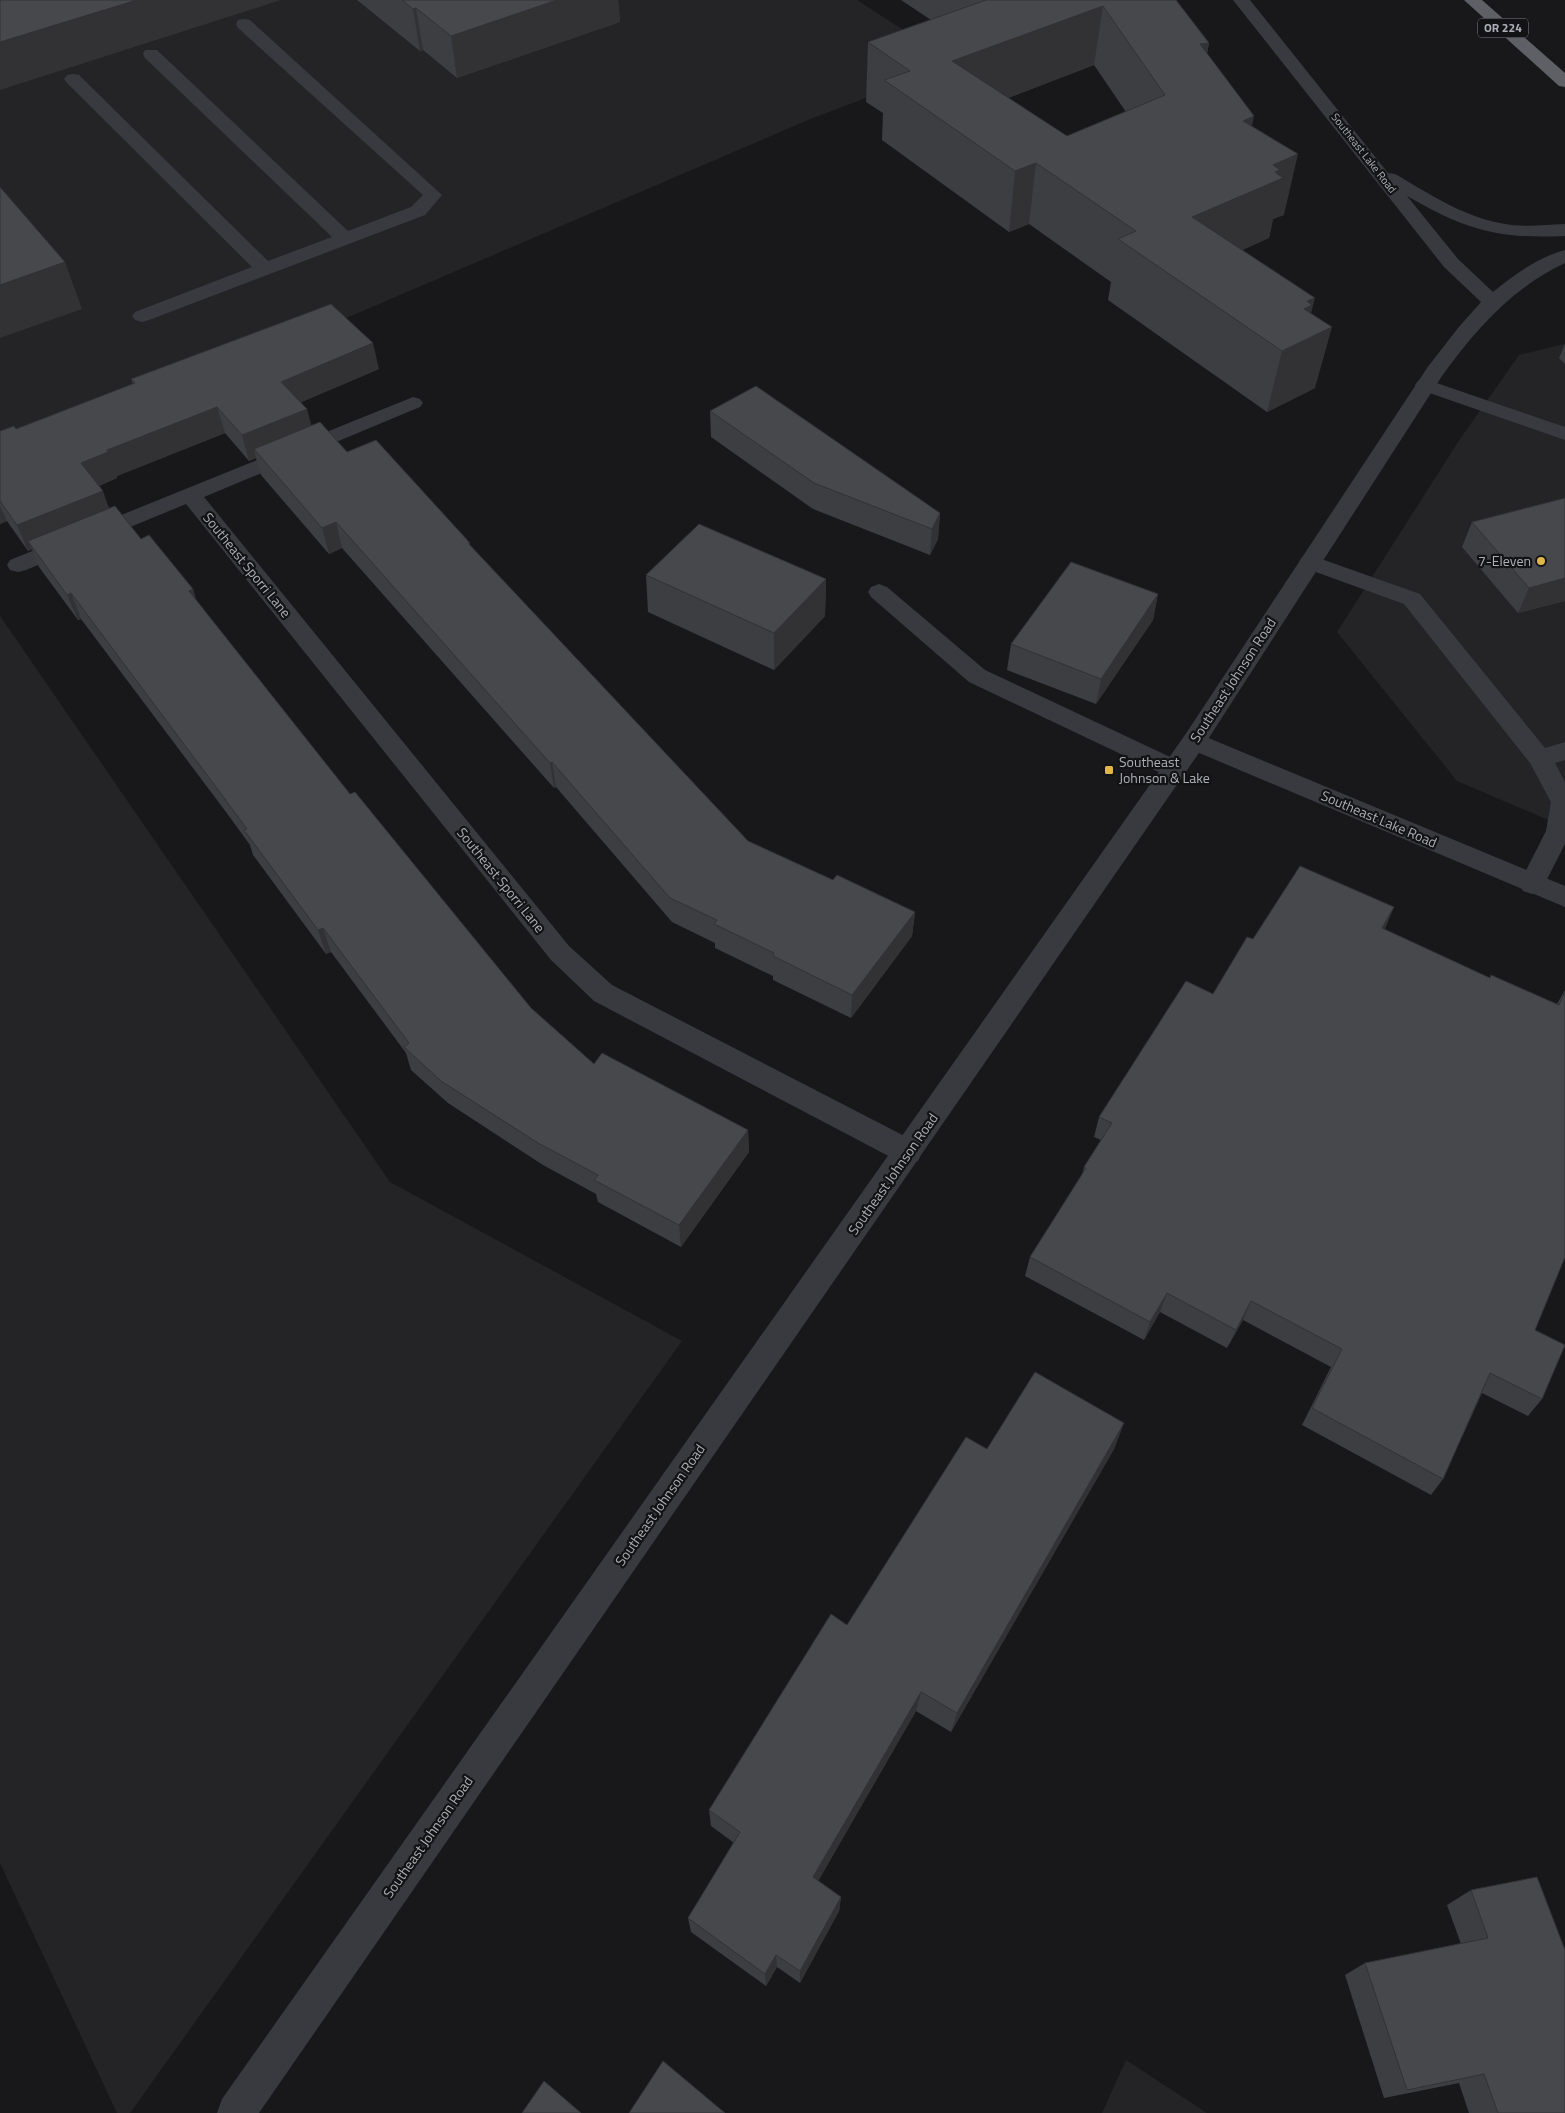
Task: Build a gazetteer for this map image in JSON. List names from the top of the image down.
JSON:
{
  "streets": {
    "highway": ["OR 224"],
    "street": ["Southeast Lake Road", "Southeast Sporri Lane", "Southeast Johnson Road"]
  },
  "crossings": [
    ["Southeast Lake Road", "Southeast Johnson Road"],
    ["Southeast Sporri Lane", "Southeast Johnson Road"]
  ],
  "places": {
    "other": ["7-Eleven"],
    "transit": ["Southeast Johnson & Lake"]
  }
}
